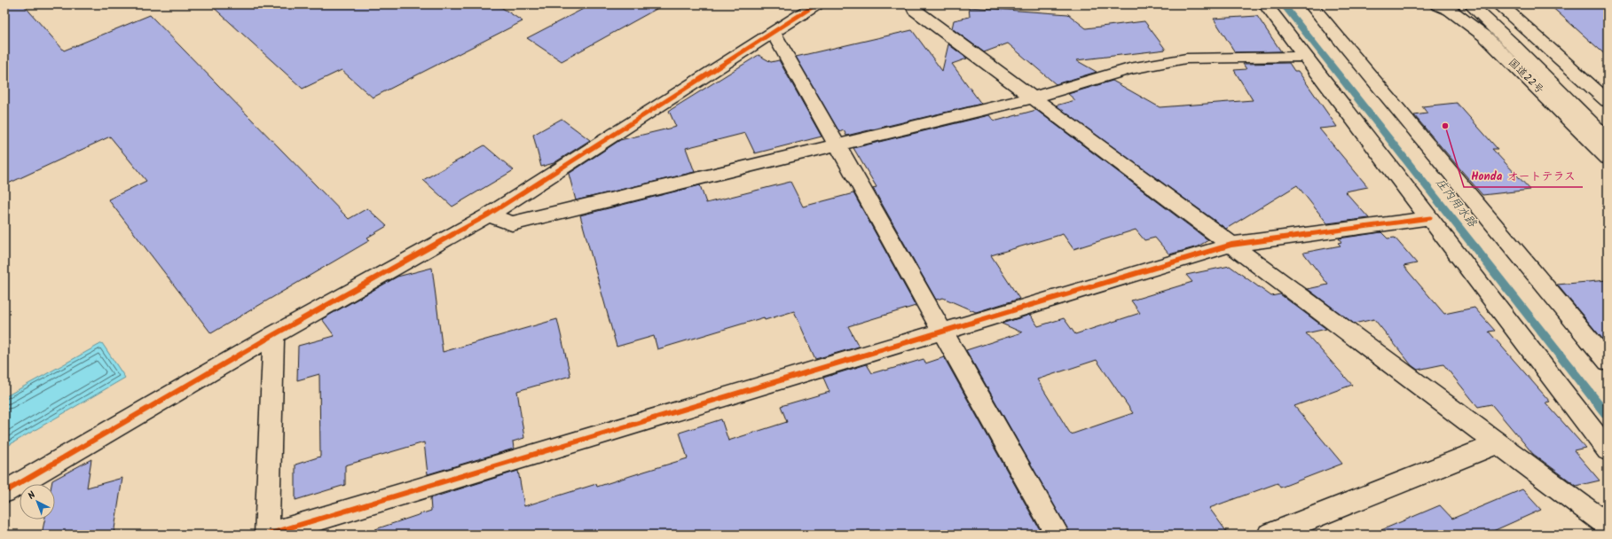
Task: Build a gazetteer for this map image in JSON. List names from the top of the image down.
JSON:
{
  "streets": {
    "main road": ["国道22号"]
  },
  "water": ["庄内用水路"],
  "places": ["Honda オートテラス"],
  "north": "top left"
}
